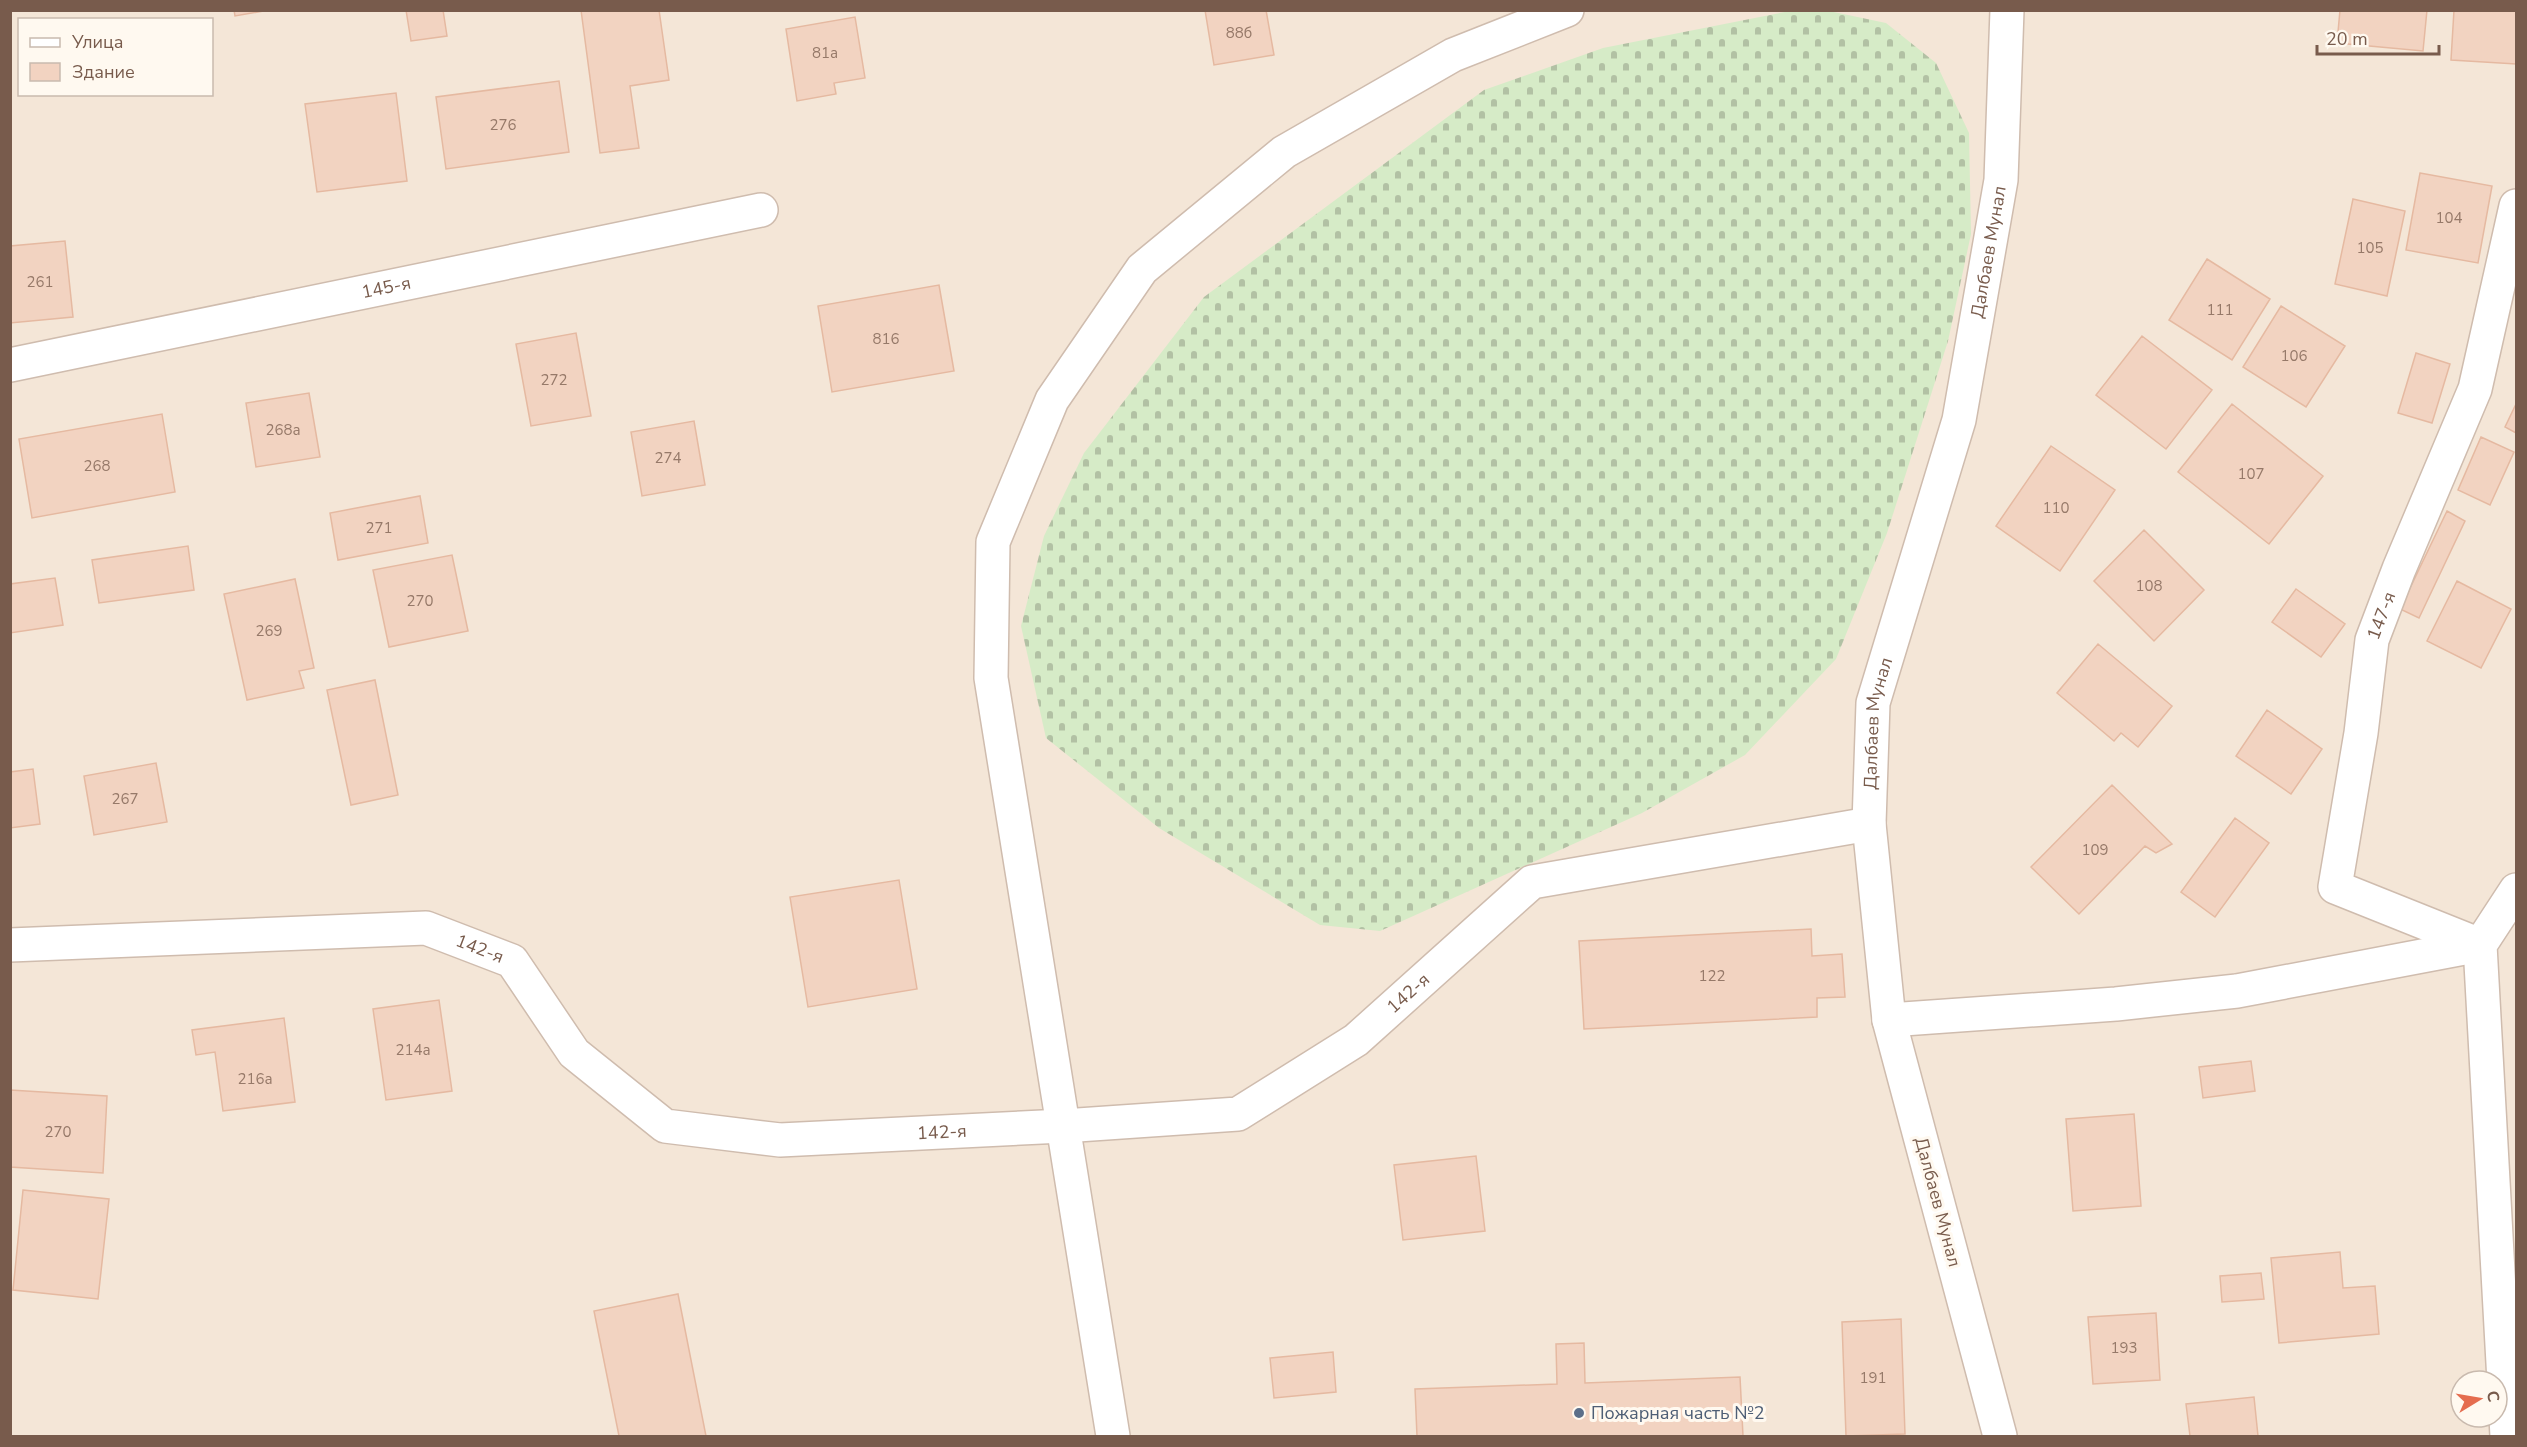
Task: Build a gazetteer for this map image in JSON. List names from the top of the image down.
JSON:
{
  "streets": {
    "street": [
      "Далбаев Мунал",
      "145-я",
      "147-я",
      "142-я"
    ]
  },
  "crossings": [
    ["Далбаев Мунал", "142-я"]
  ],
  "places": ["Пожарная часть №2"],
  "house_numbers": [
    "88б",
    "81а",
    "276",
    "104",
    "105",
    "261",
    "111",
    "816",
    "106",
    "272",
    "268а",
    "274",
    "268",
    "107",
    "110",
    "271",
    "108",
    "270",
    "269",
    "267",
    "109",
    "122",
    "214а",
    "216а",
    "270",
    "193",
    "191"
  ],
  "legend": ["Улица", "Здание"],
  "scale_bar": "20 m",
  "north": "right"
}
